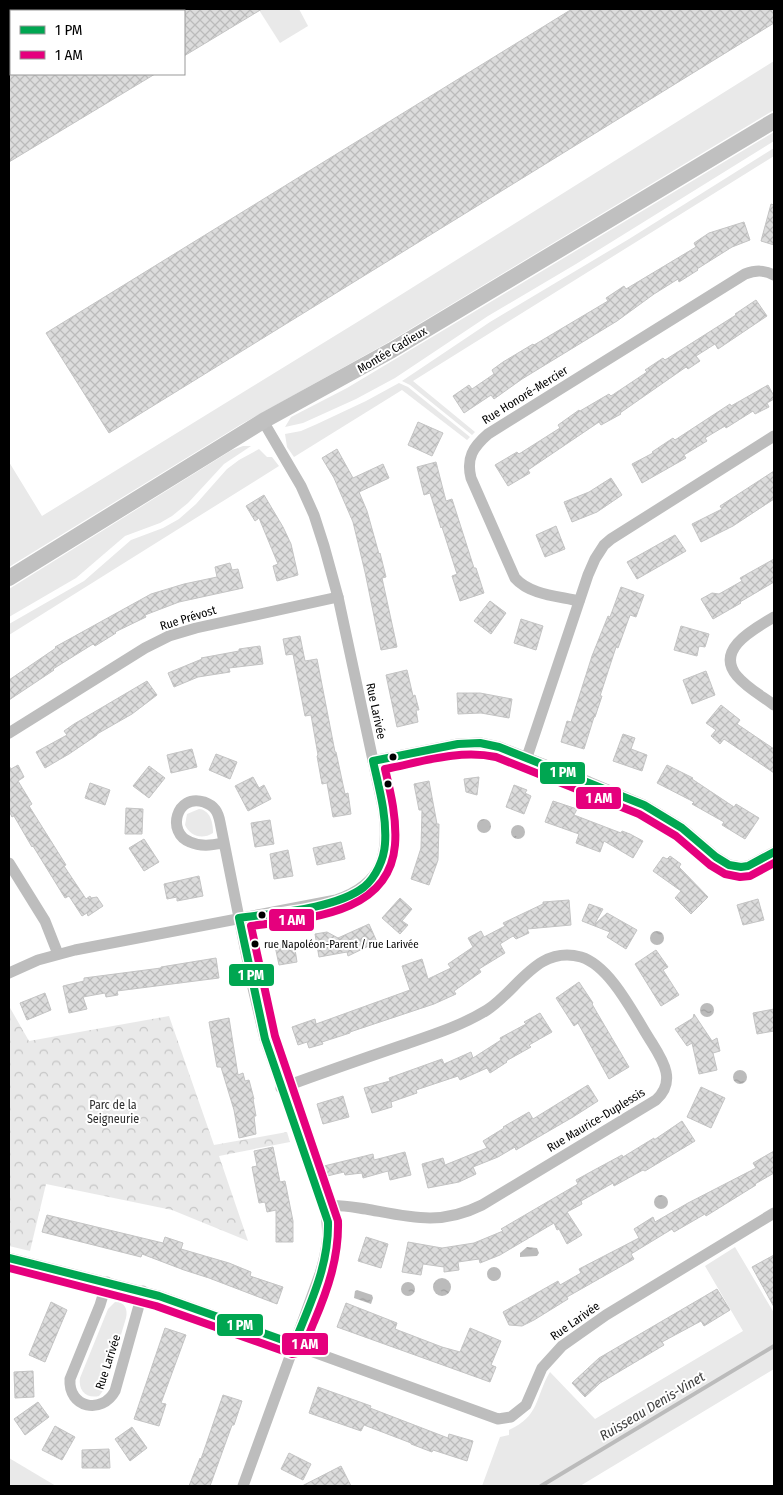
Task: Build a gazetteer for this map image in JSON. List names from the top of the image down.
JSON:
{
  "streets": {
    "street": [
      "Montée Cadieux",
      "Rue Honoré-Mercier",
      "Rue Prévost",
      "Rue Larivée",
      "Rue Maurice-Duplessis"
    ]
  },
  "crossings": [
    ["Montée Cadieux", "Rue Larivée"],
    ["Rue Prévost", "Rue Larivée"]
  ],
  "water": ["Ruisseau Denis-Vinet"],
  "parks": ["Parc de la Seigneurie"],
  "places": ["rue Napoléon-Parent / rue Larivée"],
  "legend": ["1 PM", "1 AM"]
}
